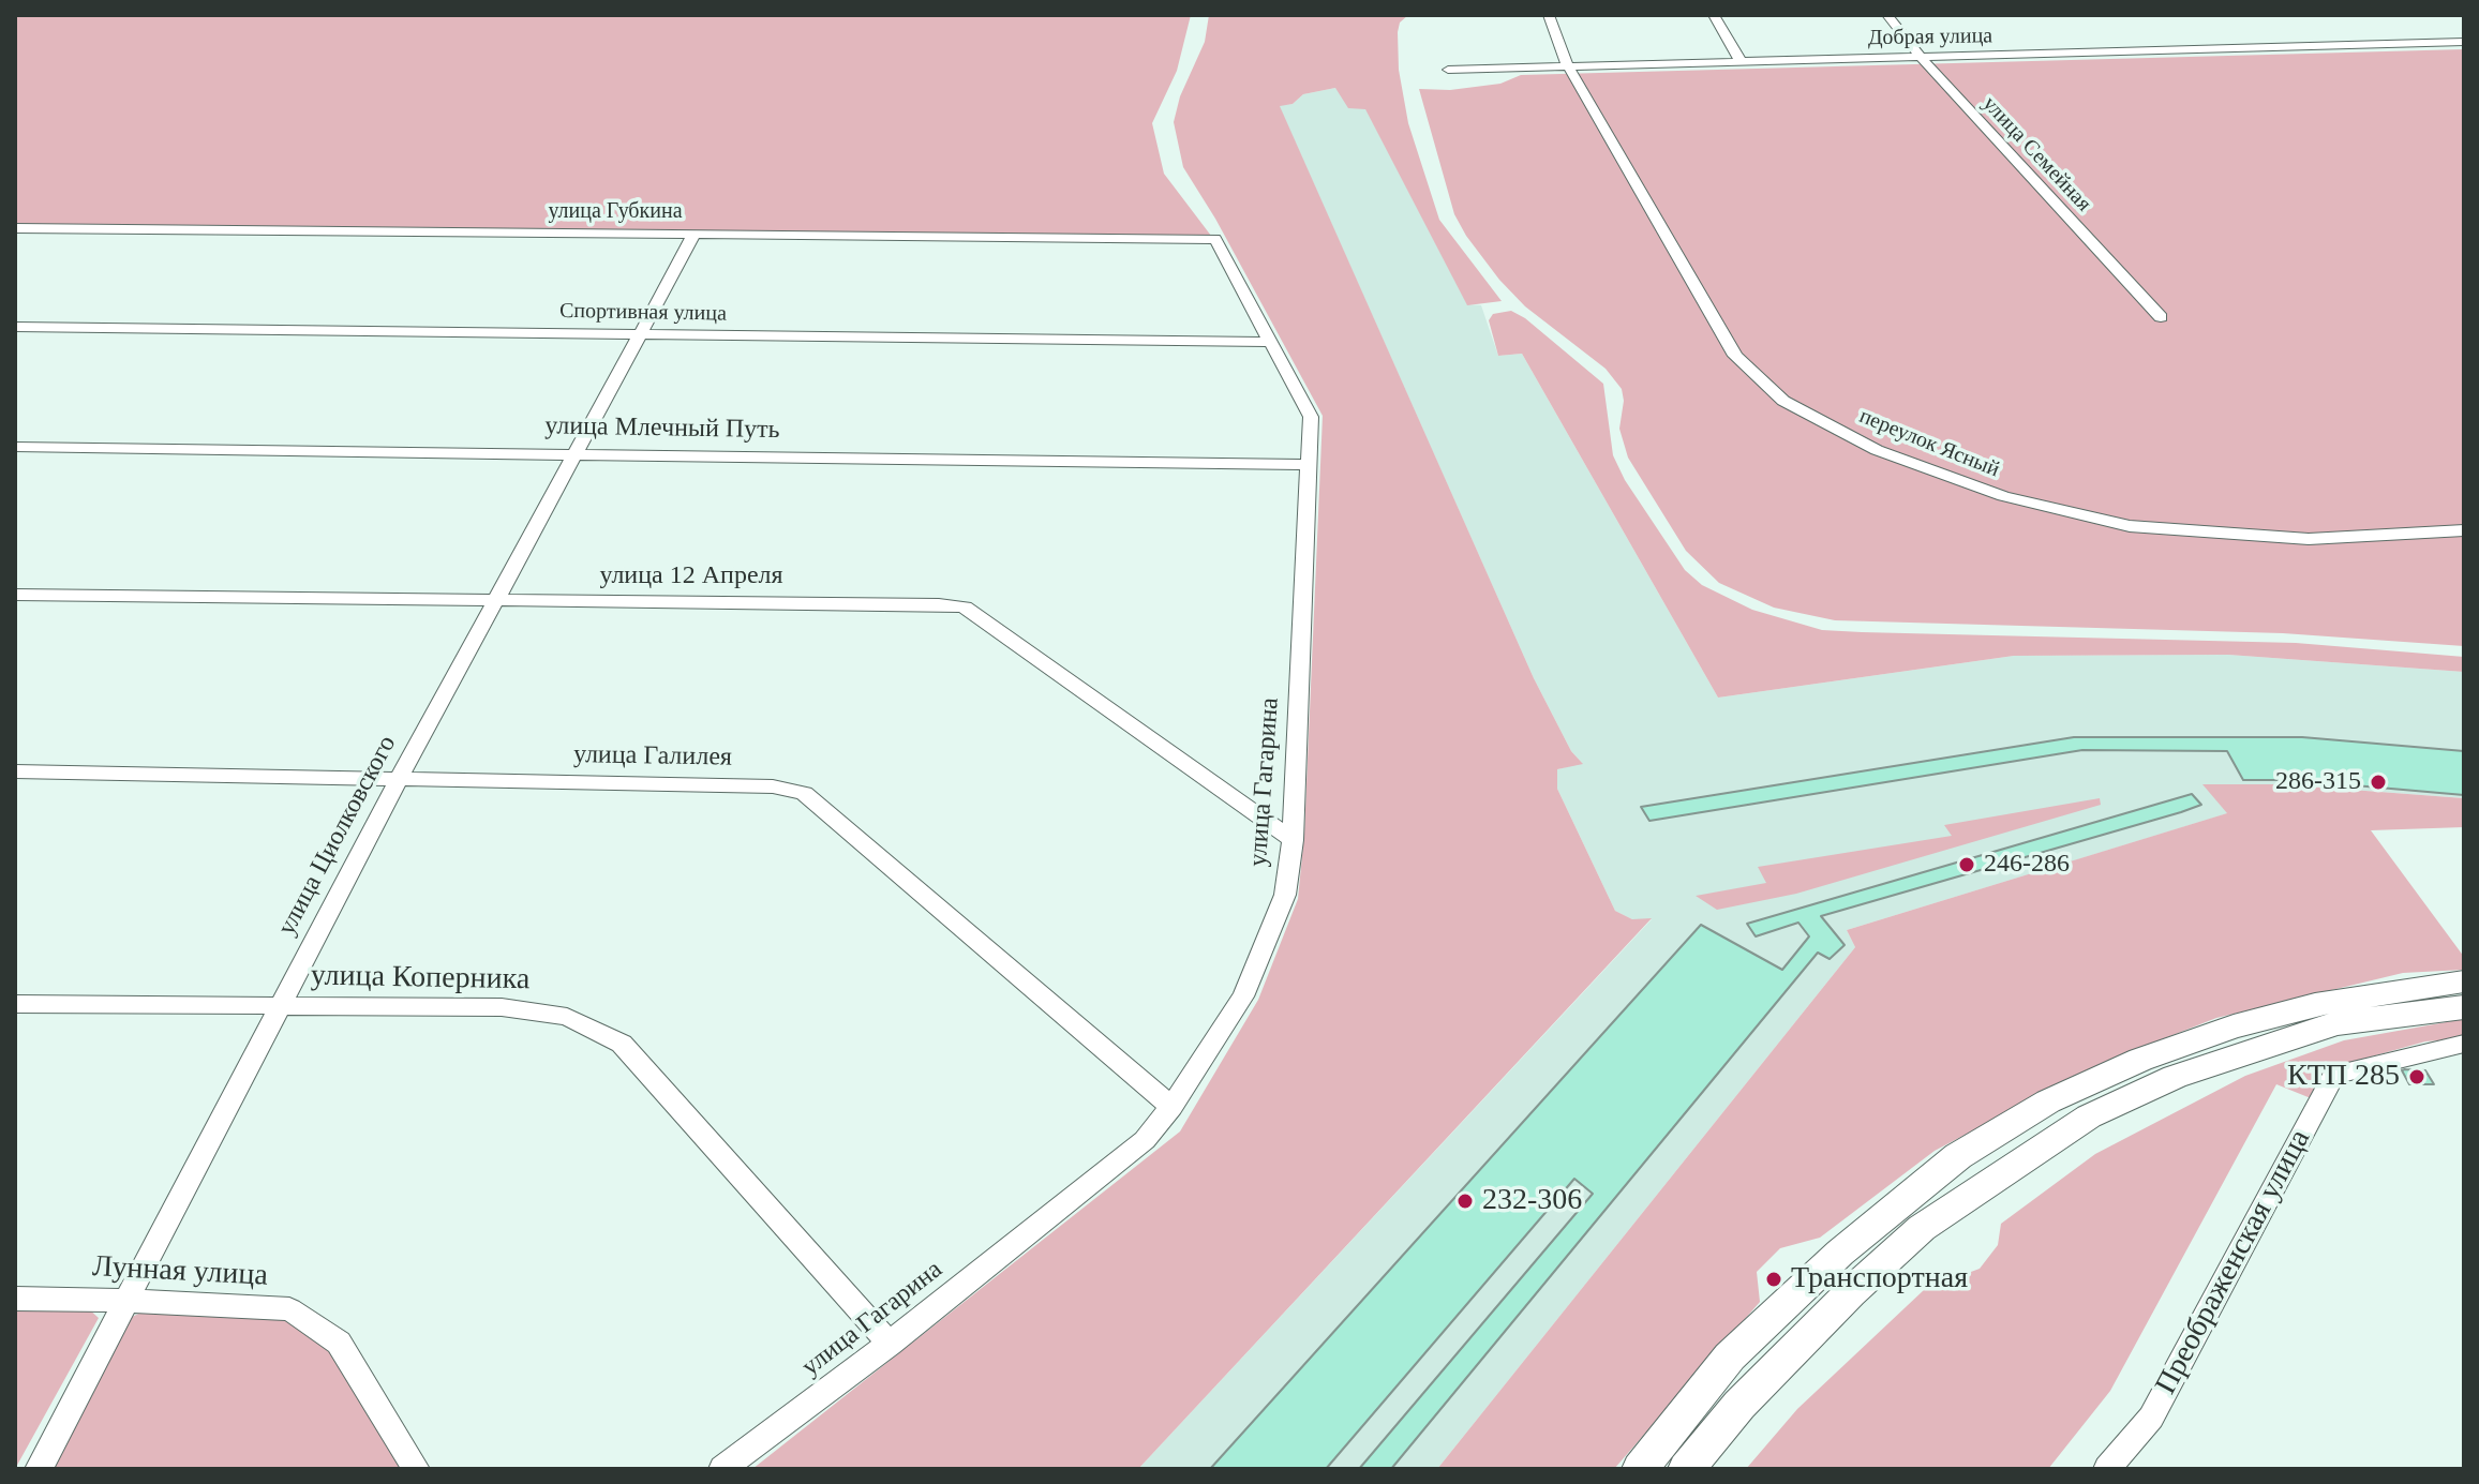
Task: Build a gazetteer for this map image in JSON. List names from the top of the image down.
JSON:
{
  "streets": {
    "street": [
      "Добрая улица",
      "улица Семейная",
      "улица Губкина",
      "Спортивная улица",
      "улица Млечный Путь",
      "переулок Ясный",
      "улица 12 Апреля",
      "улица Галилея",
      "улица Гагарина",
      "улица Циолковского",
      "улица Коперника",
      "Преображенская улица",
      "Лунная улица"
    ]
  },
  "crossings": [
    ["Добрая улица", "улица Семейная"],
    ["Добрая улица", "переулок Ясный"],
    ["улица Губкина", "улица Гагарина"],
    ["улица Губкина", "улица Циолковского"],
    ["Спортивная улица", "улица Гагарина"],
    ["Спортивная улица", "улица Циолковского"],
    ["улица Млечный Путь", "улица Гагарина"],
    ["улица Млечный Путь", "улица Циолковского"],
    ["улица 12 Апреля", "улица Гагарина"],
    ["улица 12 Апреля", "улица Циолковского"],
    ["улица Галилея", "улица Гагарина"],
    ["улица Галилея", "улица Циолковского"],
    ["улица Гагарина", "улица Коперника"],
    ["улица Циолковского", "улица Коперника"],
    ["улица Циолковского", "Лунная улица"]
  ],
  "places": [
    "286-315",
    "246-286",
    "КТП 285",
    "232-306",
    "Транспортная"
  ]
}
